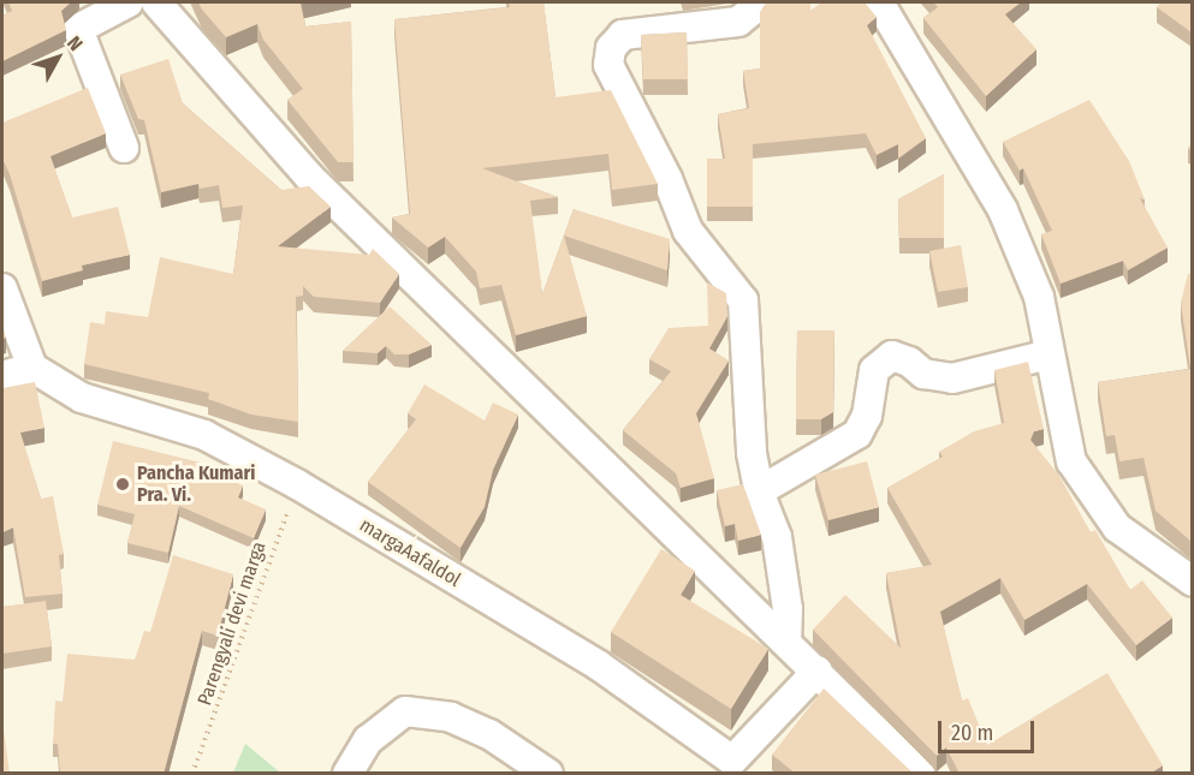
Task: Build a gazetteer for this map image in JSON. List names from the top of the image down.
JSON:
{
  "streets": {
    "street": ["margaAafaldol"],
    "path": ["Parengyali devi marga"]
  },
  "crossings": [
    ["margaAafaldol", "Parengyali devi marga"]
  ],
  "places": ["Pancha Kumari Pra. Vi."],
  "scale_bar": "20 m",
  "north": "top right"
}
